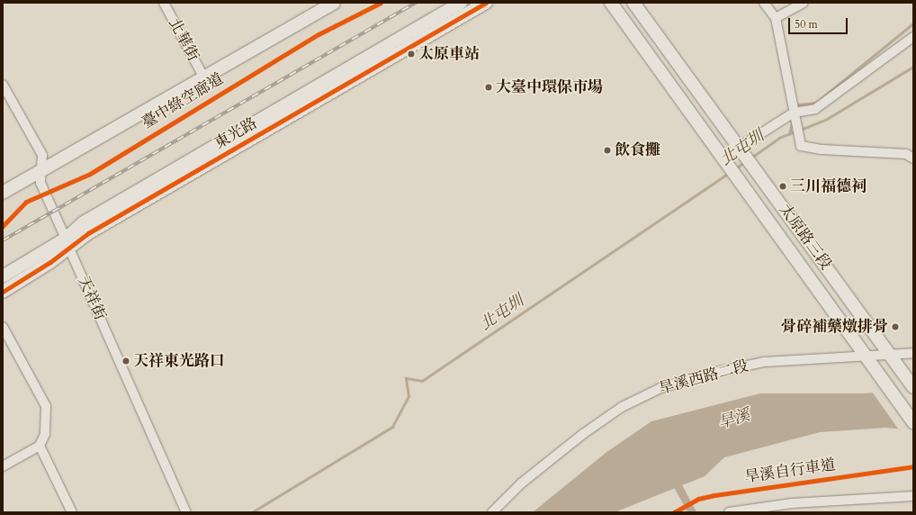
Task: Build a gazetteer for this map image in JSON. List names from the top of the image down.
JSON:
{
  "streets": {
    "street": [
      "北華街",
      "東光路",
      "太原路三段",
      "天祥街",
      "旱溪西路二段"
    ],
    "cycle path": ["臺中綠空廊道", "旱溪自行車道"]
  },
  "crossings": [
    ["東光路", "天祥街"],
    ["太原路三段", "旱溪西路二段"]
  ],
  "water": ["北屯圳", "旱溪"],
  "places": [
    "太原車站",
    "大臺中環保市場",
    "飲食攤",
    "三川福德祠",
    "骨碎補藥燉排骨",
    "天祥東光路口"
  ],
  "scale_bar": "50 m"
}
